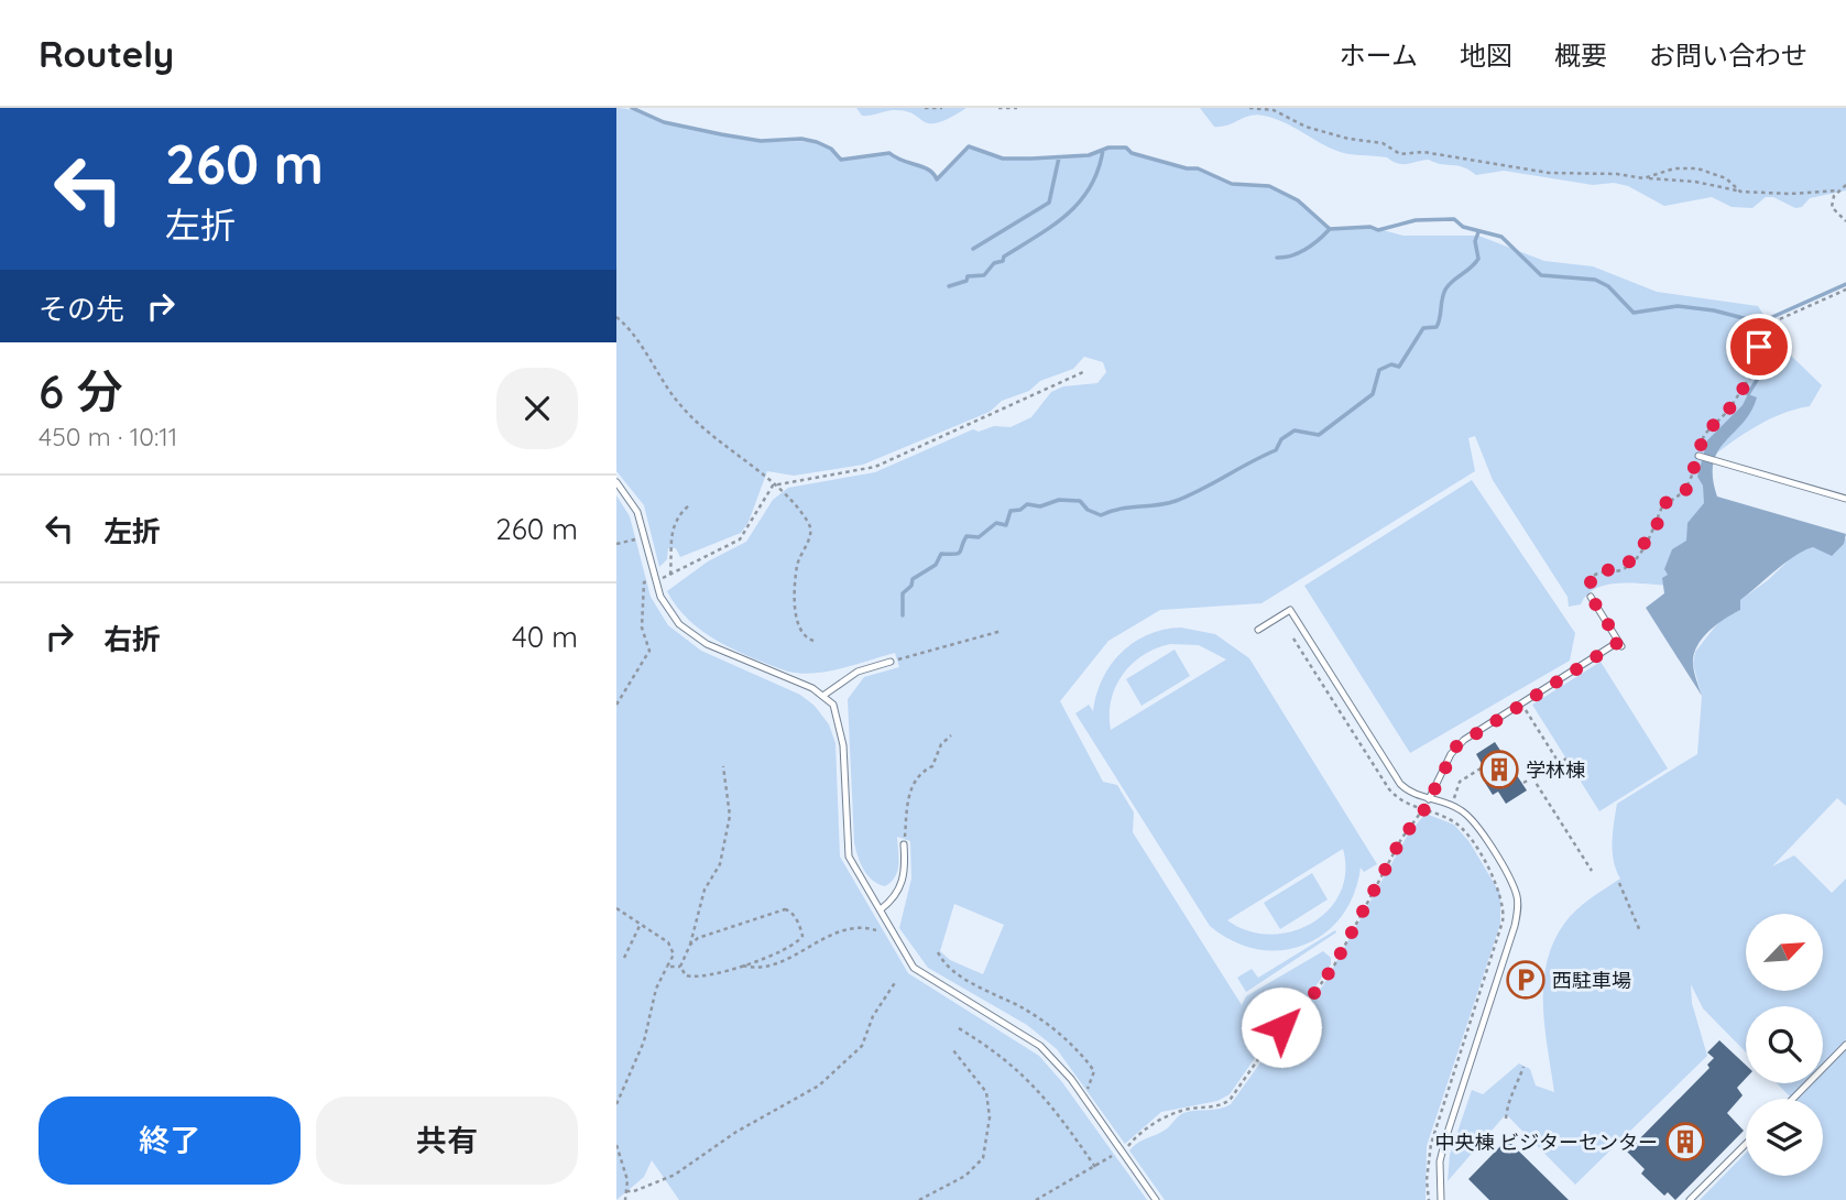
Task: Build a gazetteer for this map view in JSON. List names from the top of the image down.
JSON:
{
  "places": {
    "building": ["学林棟", "中央棟 ビジターセンター"],
    "parking": ["西駐車場"]
  },
  "north": "top right",
  "page": {
    "header": "Routely",
    "nav": [
      "ホーム",
      "地図",
      "概要",
      "お問い合わせ"
    ],
    "turn": ["260 m", "左折"],
    "then": "その先",
    "heading": ["6 分", "450 m · 10:11"],
    "list": [
      {
        "name": "左折",
        "value": "260 m"
      },
      {
        "name": "右折",
        "value": "40 m"
      }
    ],
    "buttons": ["終了", "共有"]
  }
}
